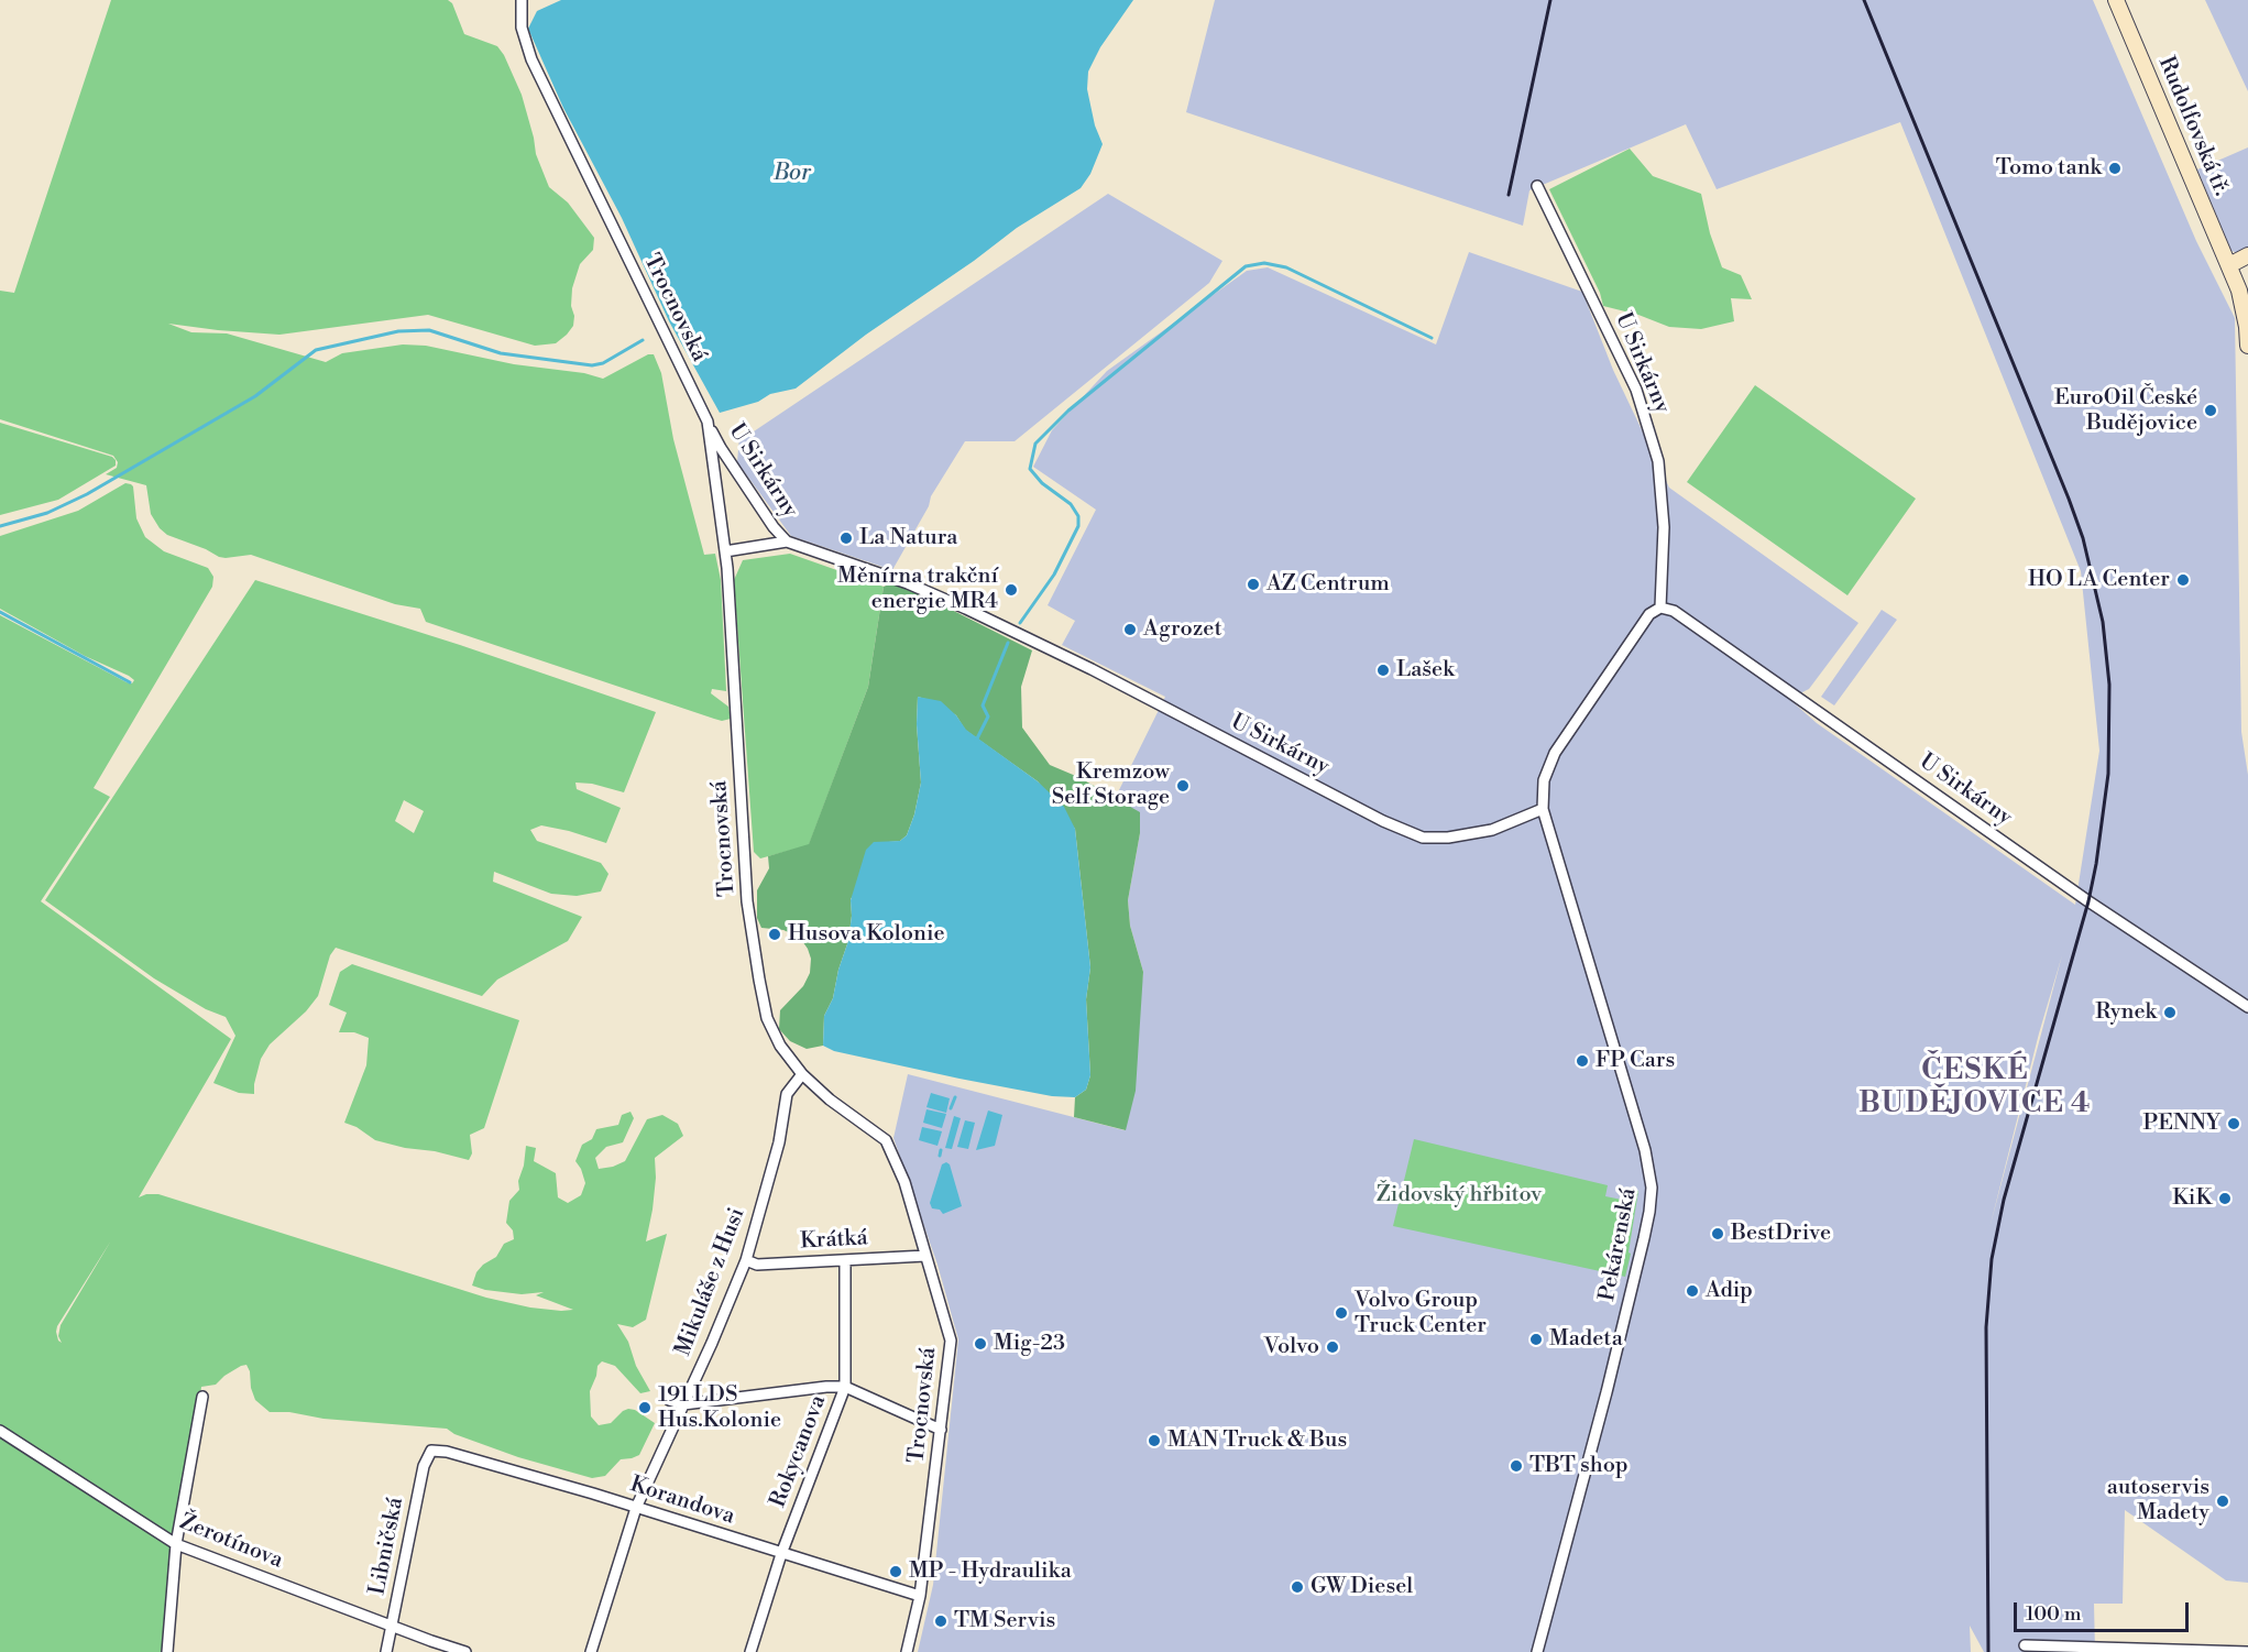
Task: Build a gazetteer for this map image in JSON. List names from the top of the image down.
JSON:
{
  "streets": {
    "main road": ["Rudolfovská tř."],
    "street": [
      "Trocnovská",
      "U Sirkárny",
      "Krátká",
      "Pekárenská",
      "Mikuláše z Husi",
      "Rokycanova",
      "Korandova",
      "Žerotínova",
      "Libničská"
    ]
  },
  "crossings": [
    ["Trocnovská", "U Sirkárny"],
    ["Trocnovská", "Krátká"],
    ["Trocnovská", "Mikuláše z Husi"],
    ["Trocnovská", "Korandova"],
    ["U Sirkárny", "Pekárenská"],
    ["Krátká", "Mikuláše z Husi"],
    ["Krátká", "Rokycanova"],
    ["Mikuláše z Husi", "Korandova"],
    ["Rokycanova", "Korandova"],
    ["Korandova", "Libničská"],
    ["Žerotínova", "Libničská"]
  ],
  "districts": ["ČESKÉ BUDĚJOVICE 4"],
  "water": ["Bor"],
  "parks": ["Židovský hřbitov"],
  "places": [
    "Tomo tank",
    "EuroOil České Budějovice",
    "La Natura",
    "HO LA Center",
    "AZ Centrum",
    "Měnírna trakční energie MR4",
    "Agrozet",
    "Lašek",
    "Kremzow Self Storage",
    "Husova Kolonie",
    "Rynek",
    "FP Cars",
    "PENNY",
    "KiK",
    "BestDrive",
    "Adip",
    "Volvo Group Truck Center",
    "Madeta",
    "Mig-23",
    "Volvo",
    "191 LDS Hus.Kolonie",
    "MAN Truck & Bus",
    "TBT shop",
    "autoservis Madety",
    "MP - Hydraulika",
    "GW Diesel",
    "TM Servis"
  ],
  "scale_bar": "100 m"
}
